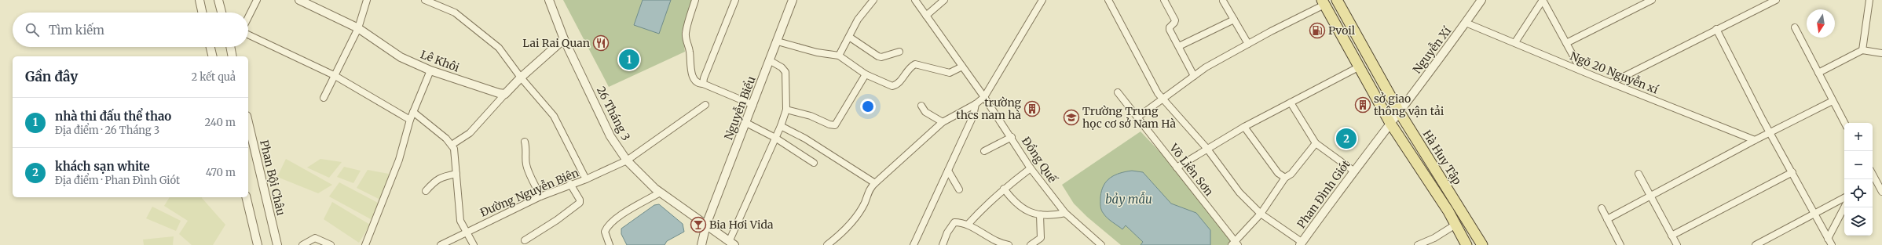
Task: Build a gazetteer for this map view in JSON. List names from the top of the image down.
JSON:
{
  "streets": {
    "main road": ["Hà Huy Tập"],
    "street": [
      "Nguyễn Xí",
      "Lê Khôi",
      "Ngõ 20 Nguyễn xí",
      "Nguyễn Biểu",
      "26 Tháng 3",
      "Đồng Quế",
      "Võ Liên Sơn",
      "Phan Bội Châu",
      "Đường Nguyễn Biên",
      "Phan Đình Giót"
    ]
  },
  "crossings": [
    ["Nguyễn Xí", "Ngõ 20 Nguyễn xí"],
    ["Nguyễn Xí", "Hà Huy Tập"],
    ["Nguyễn Xí", "Phan Đình Giót"],
    ["Nguyễn Biểu", "26 Tháng 3"],
    ["26 Tháng 3", "Đường Nguyễn Biên"],
    ["Hà Huy Tập", "Phan Đình Giót"]
  ],
  "water": ["bảy mẫu"],
  "places": {
    "fuel station": ["Pvoil"],
    "restaurant": ["Lai Rai Quan"],
    "building": ["sở giao thông vận tải", "trường thcs nam hà"],
    "school or university": ["Trường Trung học cơ sở Nam Hà"],
    "bar": ["Bia Hơi Vida"]
  },
  "north": "bottom",
  "page": {
    "search": "Tìm kiếm",
    "pins": ["1", "2"],
    "heading": ["Gần đây", "2 kết quả"],
    "list": [
      {
        "mark": "1",
        "name": "nhà thi đấu thể thao",
        "note": "Địa điểm · 26 Tháng 3",
        "value": "240 m"
      },
      {
        "mark": "2",
        "name": "khách sạn white",
        "note": "Địa điểm · Phan Đình Giót",
        "value": "470 m"
      }
    ],
    "map_buttons": ["+", "−"]
  }
}
